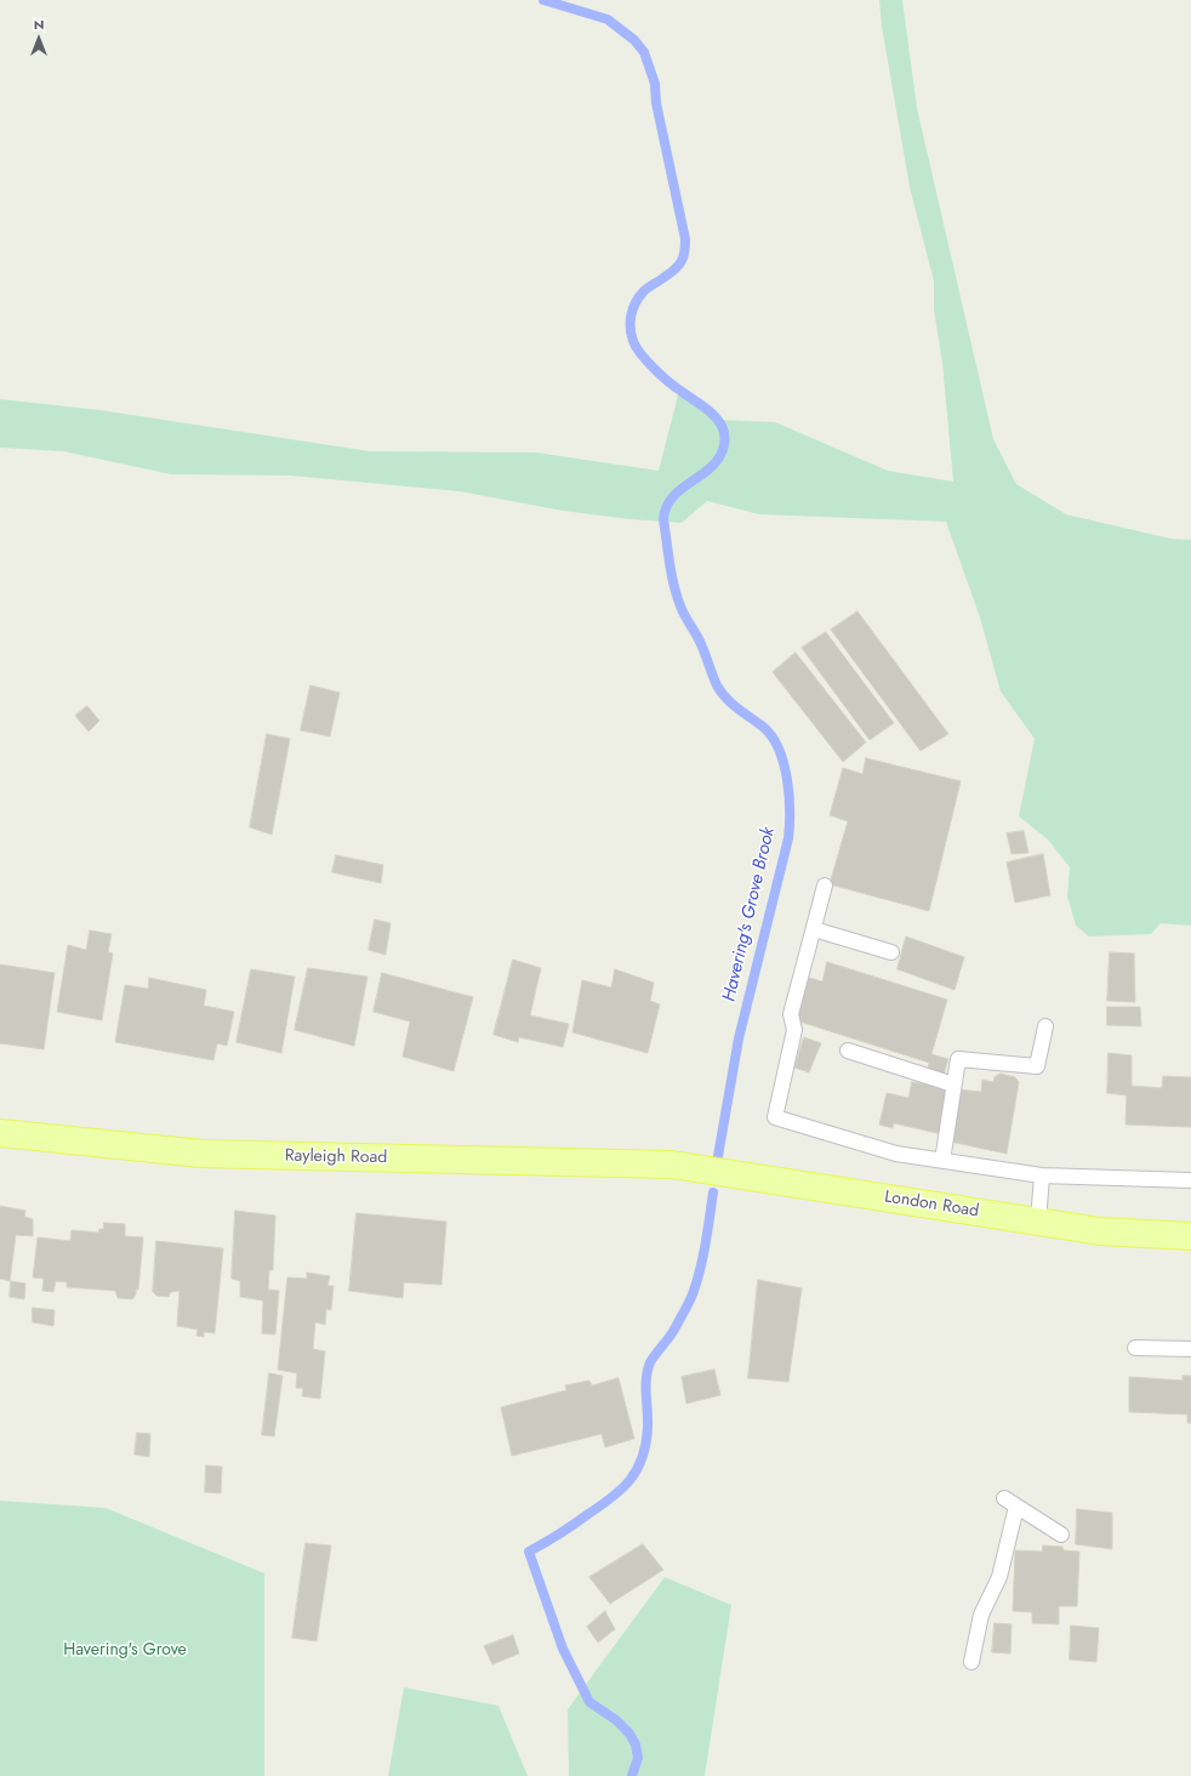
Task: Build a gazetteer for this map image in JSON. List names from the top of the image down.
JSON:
{
  "streets": {
    "main road": ["Rayleigh Road", "London Road"]
  },
  "crossings": [
    ["Rayleigh Road", "London Road"]
  ],
  "water": ["Havering's Grove Brook"],
  "parks": ["Havering's Grove"],
  "north": "top"
}
